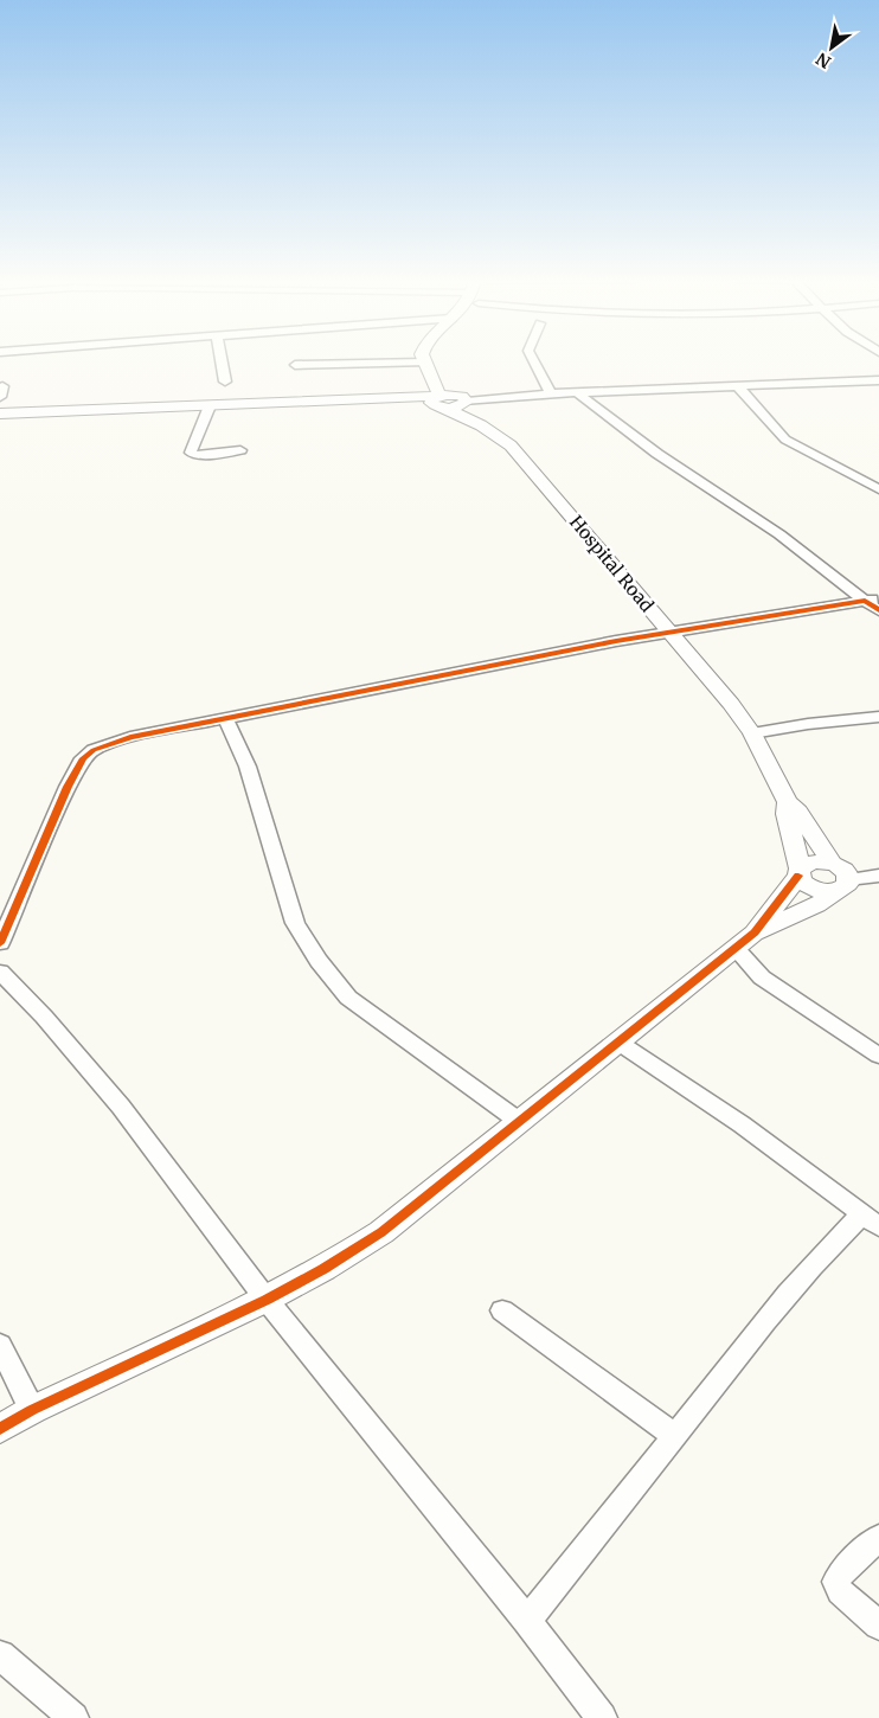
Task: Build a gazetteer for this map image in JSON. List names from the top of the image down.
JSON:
{
  "streets": {
    "street": ["Hospital Road"]
  },
  "north": "bottom left"
}
